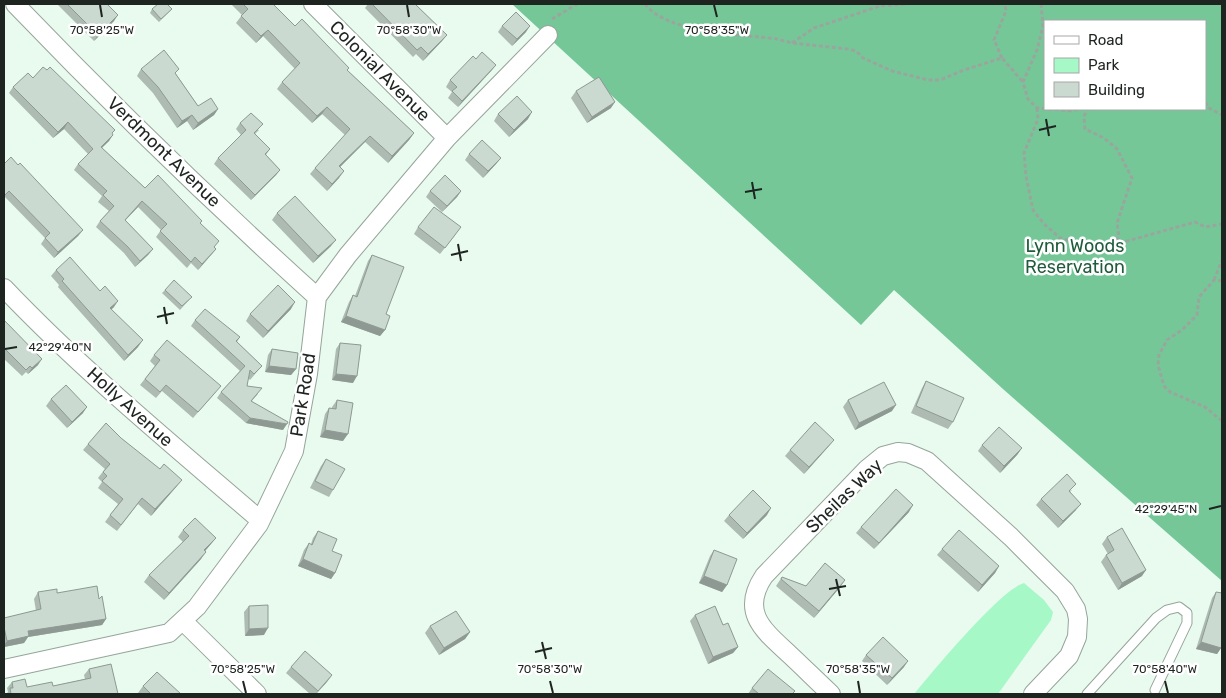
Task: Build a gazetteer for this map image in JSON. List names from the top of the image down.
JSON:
{
  "streets": {
    "street": [
      "Colonial Avenue",
      "Verdmont Avenue",
      "Park Road",
      "Holly Avenue",
      "Sheilas Way"
    ]
  },
  "crossings": [
    ["Colonial Avenue", "Park Road"],
    ["Verdmont Avenue", "Park Road"],
    ["Park Road", "Holly Avenue"]
  ],
  "parks": ["Lynn Woods Reservation"],
  "legend": ["Road", "Park", "Building"],
  "coordinates": [
    "70°58'25\"W",
    "70°58'30\"W",
    "70°58'35\"W",
    "42°29'40\"N",
    "42°29'45\"N",
    "70°58'40\"W"
  ]
}
